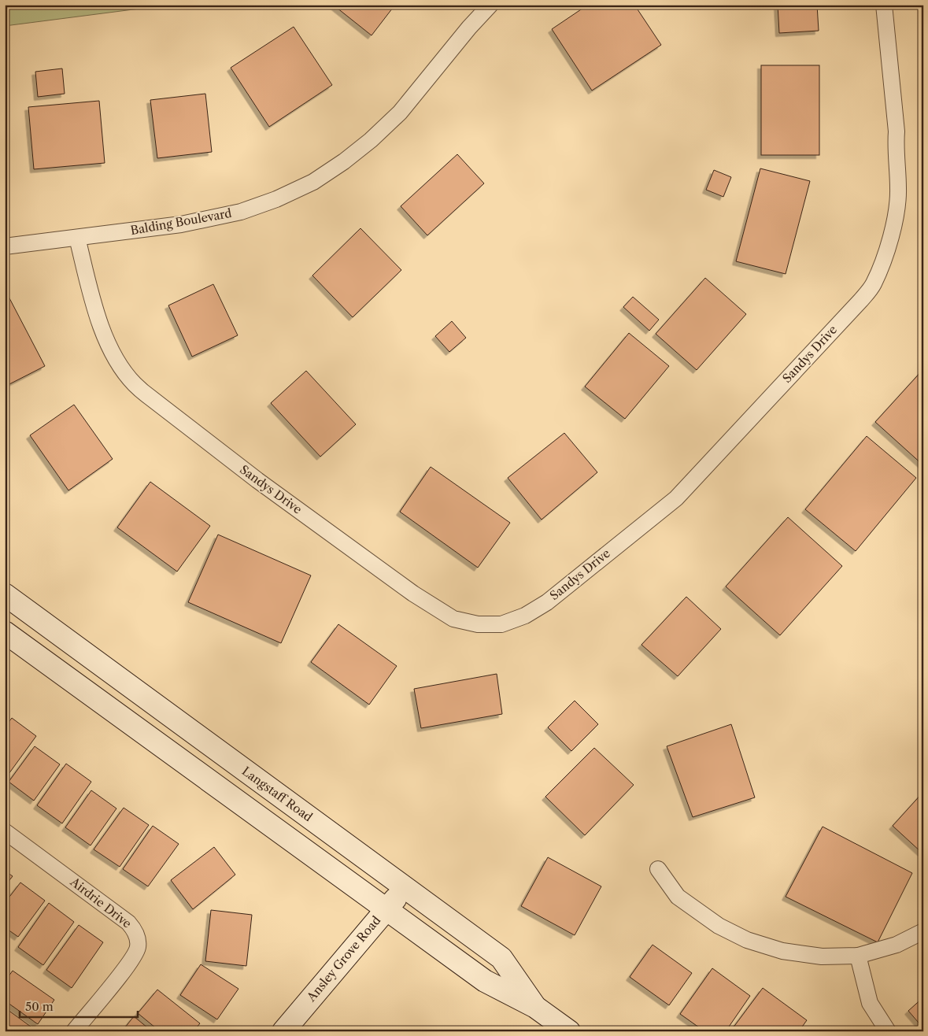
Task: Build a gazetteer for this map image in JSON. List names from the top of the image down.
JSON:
{
  "streets": {
    "main road": ["Langstaff Road", "Ansley Grove Road"],
    "street": ["Balding Boulevard", "Sandys Drive", "Airdrie Drive"]
  },
  "crossings": [
    ["Balding Boulevard", "Sandys Drive"],
    ["Langstaff Road", "Ansley Grove Road"]
  ],
  "scale_bar": "50 m"
}
